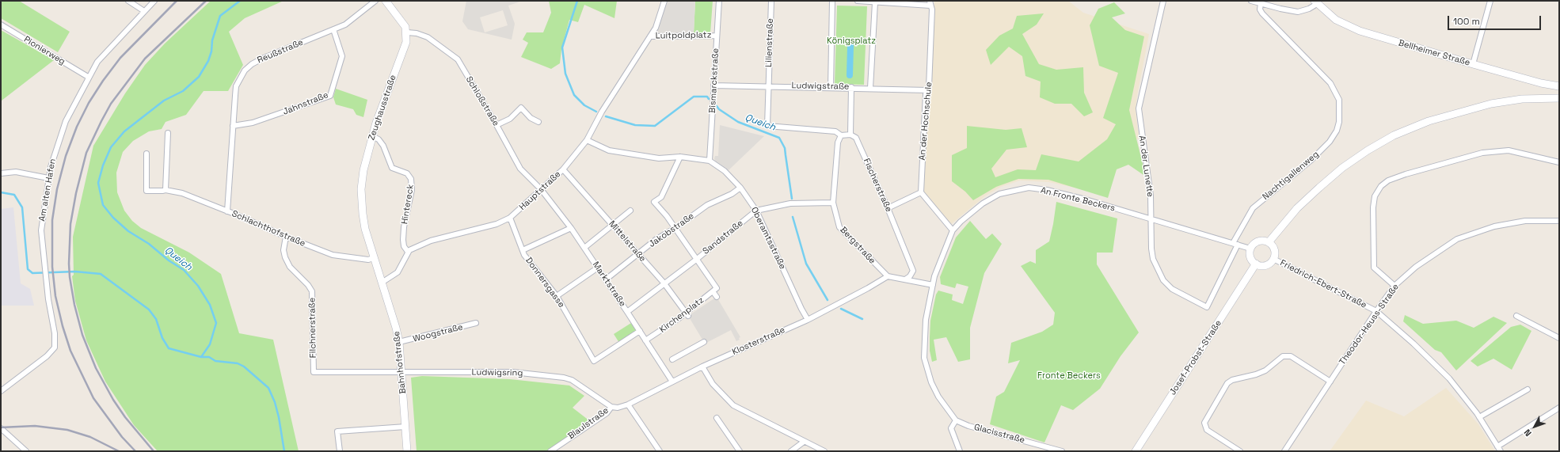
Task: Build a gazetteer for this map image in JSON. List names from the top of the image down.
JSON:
{
  "streets": {
    "street": [
      "Luitpoldplatz",
      "Lilienstraße",
      "Pionierweg",
      "Reußstraße",
      "Bellheimer Straße",
      "Bismarckstraße",
      "Ludwigstraße",
      "Schloßstraße",
      "Jahnstraße",
      "Zeughausstraße",
      "An der Hochschule",
      "An der Lunette",
      "Nachtigallenweg",
      "Fischerstraße",
      "Am alten Hafen",
      "Hauptstraße",
      "An Fronte Beckers",
      "Hintereck",
      "Schlachthofstraße",
      "Jakobstraße",
      "Sandstraße",
      "Oberamtsstraße",
      "Mittelstraße",
      "Bergstraße",
      "Donnersgasse",
      "Marktstraße",
      "Friedrich-Ebert-Straße",
      "Kirchenplatz",
      "Theodor-Heuss-Straße",
      "Filchnerstraße",
      "Woogstraße",
      "Klosterstraße",
      "Josef-Probst-Straße",
      "Bahnhofstraße",
      "Ludwigsring",
      "Blaulstraße",
      "Glacisstraße"
    ]
  },
  "crossings": [
    ["Luitpoldplatz", "Bismarckstraße"],
    ["Luitpoldplatz", "Hauptstraße"],
    ["Lilienstraße", "Ludwigstraße"],
    ["Lilienstraße", "Bergstraße"],
    ["Pionierweg", "Am alten Hafen"],
    ["Reußstraße", "Jahnstraße"],
    ["Reußstraße", "Schlachthofstraße"],
    ["Bismarckstraße", "Ludwigstraße"],
    ["Bismarckstraße", "Oberamtsstraße"],
    ["Ludwigstraße", "An der Hochschule"],
    ["Schloßstraße", "Zeughausstraße"],
    ["Schloßstraße", "Hauptstraße"],
    ["Schloßstraße", "Marktstraße"],
    ["Zeughausstraße", "Hintereck"],
    ["Zeughausstraße", "Schlachthofstraße"],
    ["Zeughausstraße", "Bahnhofstraße"],
    ["An der Lunette", "Nachtigallenweg"],
    ["An der Lunette", "An Fronte Beckers"],
    ["Nachtigallenweg", "An Fronte Beckers"],
    ["Hauptstraße", "Hintereck"],
    ["Hauptstraße", "Oberamtsstraße"],
    ["Hauptstraße", "Mittelstraße"],
    ["Hauptstraße", "Donnersgasse"],
    ["Hauptstraße", "Marktstraße"],
    ["An Fronte Beckers", "Friedrich-Ebert-Straße"],
    ["An Fronte Beckers", "Josef-Probst-Straße"],
    ["An Fronte Beckers", "Glacisstraße"],
    ["Schlachthofstraße", "Filchnerstraße"],
    ["Schlachthofstraße", "Bahnhofstraße"],
    ["Jakobstraße", "Oberamtsstraße"],
    ["Jakobstraße", "Mittelstraße"],
    ["Jakobstraße", "Marktstraße"],
    ["Sandstraße", "Oberamtsstraße"],
    ["Sandstraße", "Mittelstraße"],
    ["Sandstraße", "Bergstraße"],
    ["Sandstraße", "Marktstraße"],
    ["Oberamtsstraße", "Klosterstraße"],
    ["Mittelstraße", "Kirchenplatz"],
    ["Bergstraße", "Klosterstraße"],
    ["Donnersgasse", "Marktstraße"],
    ["Marktstraße", "Kirchenplatz"],
    ["Marktstraße", "Klosterstraße"],
    ["Friedrich-Ebert-Straße", "Theodor-Heuss-Straße"],
    ["Friedrich-Ebert-Straße", "Josef-Probst-Straße"],
    ["Filchnerstraße", "Ludwigsring"],
    ["Woogstraße", "Bahnhofstraße"],
    ["Klosterstraße", "Ludwigsring"],
    ["Klosterstraße", "Blaulstraße"],
    ["Bahnhofstraße", "Ludwigsring"],
    ["Ludwigsring", "Blaulstraße"]
  ],
  "water": ["Queich"],
  "parks": ["Königsplatz", "Fronte Beckers"],
  "scale_bar": "100 m",
  "north": "bottom left"
}
